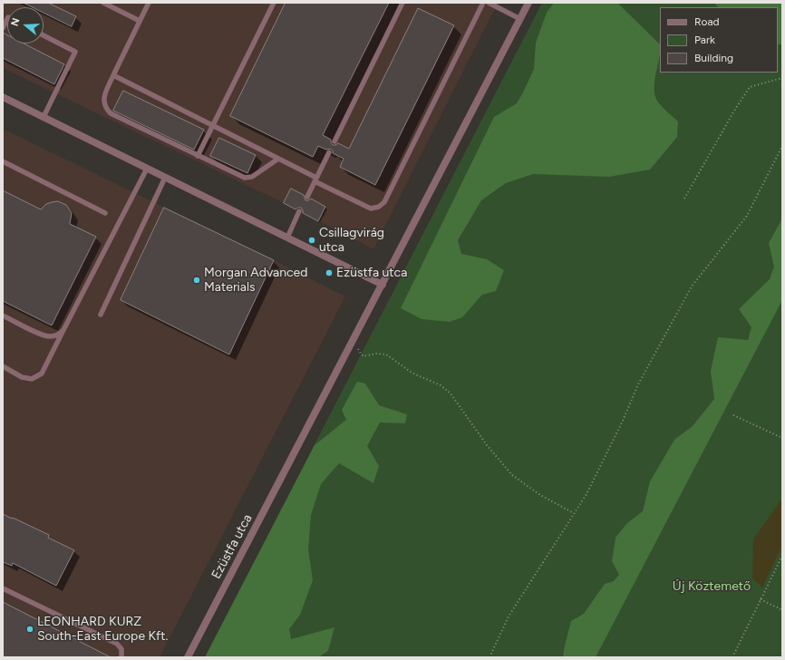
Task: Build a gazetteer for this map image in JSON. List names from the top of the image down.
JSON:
{
  "streets": {
    "street": ["Ezüstfa utca"]
  },
  "parks": ["Új Köztemető"],
  "places": [
    "Csillagvirág utca",
    "Ezüstfa utca",
    "Morgan Advanced Materials",
    "LEONHARD KURZ South-East Europe Kft."
  ],
  "legend": ["Road", "Park", "Building"],
  "north": "left"
}
